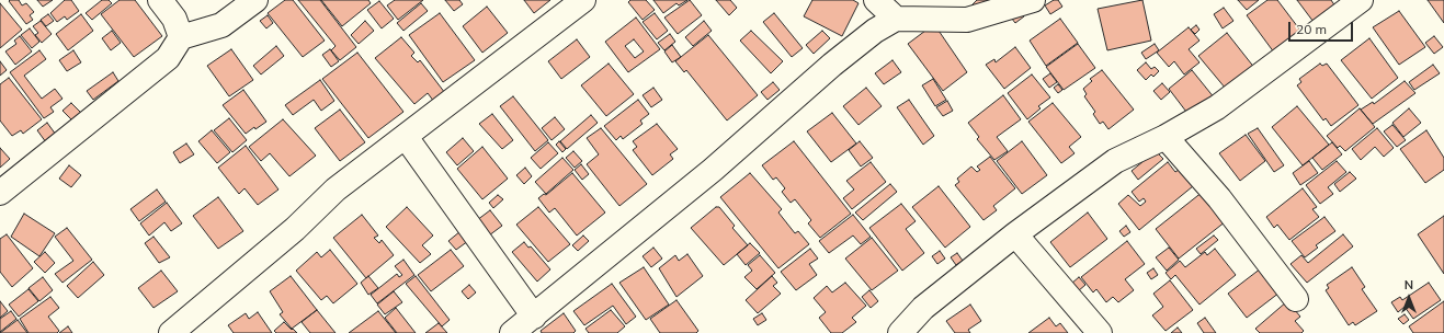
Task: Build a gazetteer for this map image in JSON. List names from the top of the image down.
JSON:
{
  "scale_bar": "20 m",
  "north": "top"
}
